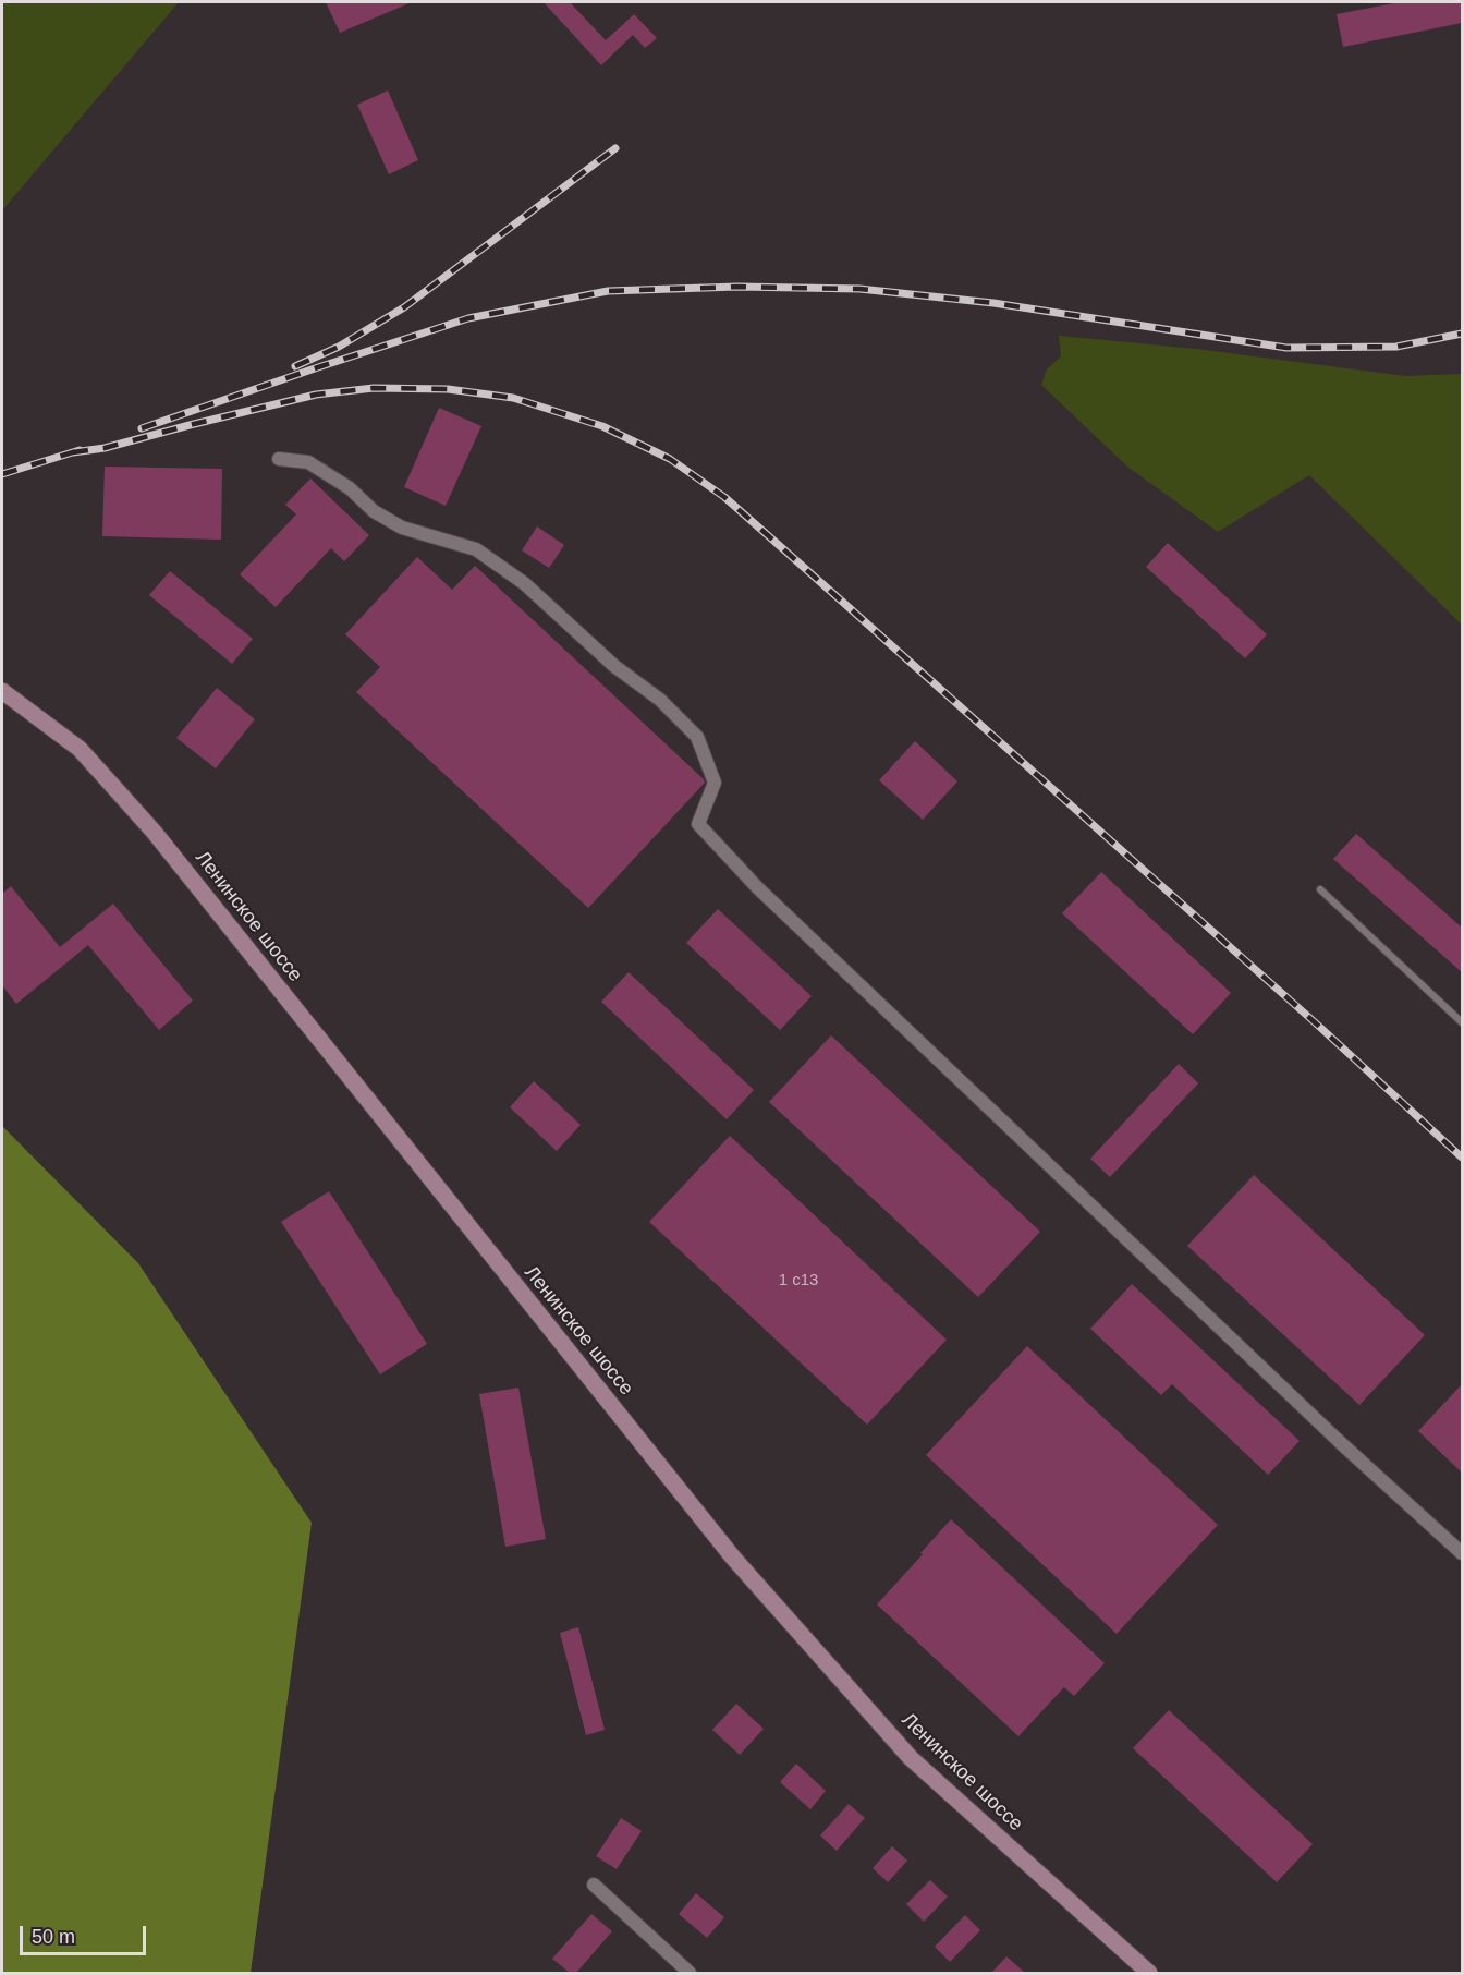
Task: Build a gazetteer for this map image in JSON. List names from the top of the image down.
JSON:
{
  "streets": {
    "street": ["Ленинское шоссе"]
  },
  "house_numbers": ["1 с13"],
  "scale_bar": "50 m"
}
